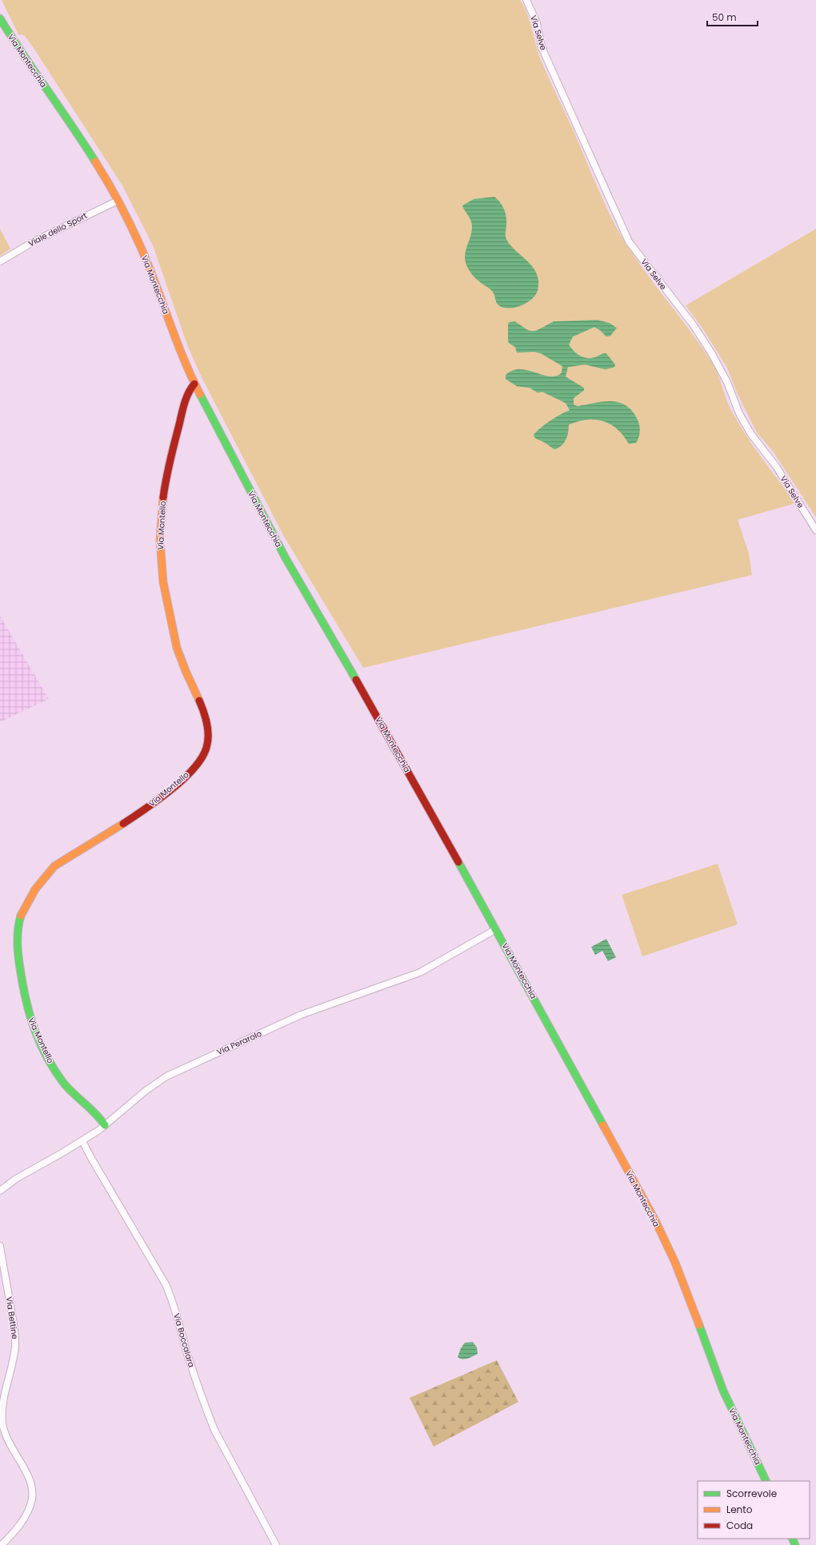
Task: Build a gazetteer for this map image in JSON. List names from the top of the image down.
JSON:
{
  "streets": {
    "street": [
      "Via Selve",
      "Via Montecchia",
      "Viale dello Sport",
      "Via Montello",
      "Via Perarolo",
      "Via Bettine",
      "Via Boccalara"
    ]
  },
  "crossings": [
    ["Via Montecchia", "Viale dello Sport"],
    ["Via Montecchia", "Via Montello"],
    ["Via Montecchia", "Via Perarolo"],
    ["Via Montello", "Via Perarolo"],
    ["Via Perarolo", "Via Boccalara"]
  ],
  "legend": ["Scorrevole", "Lento", "Coda"],
  "scale_bar": "50 m"
}
